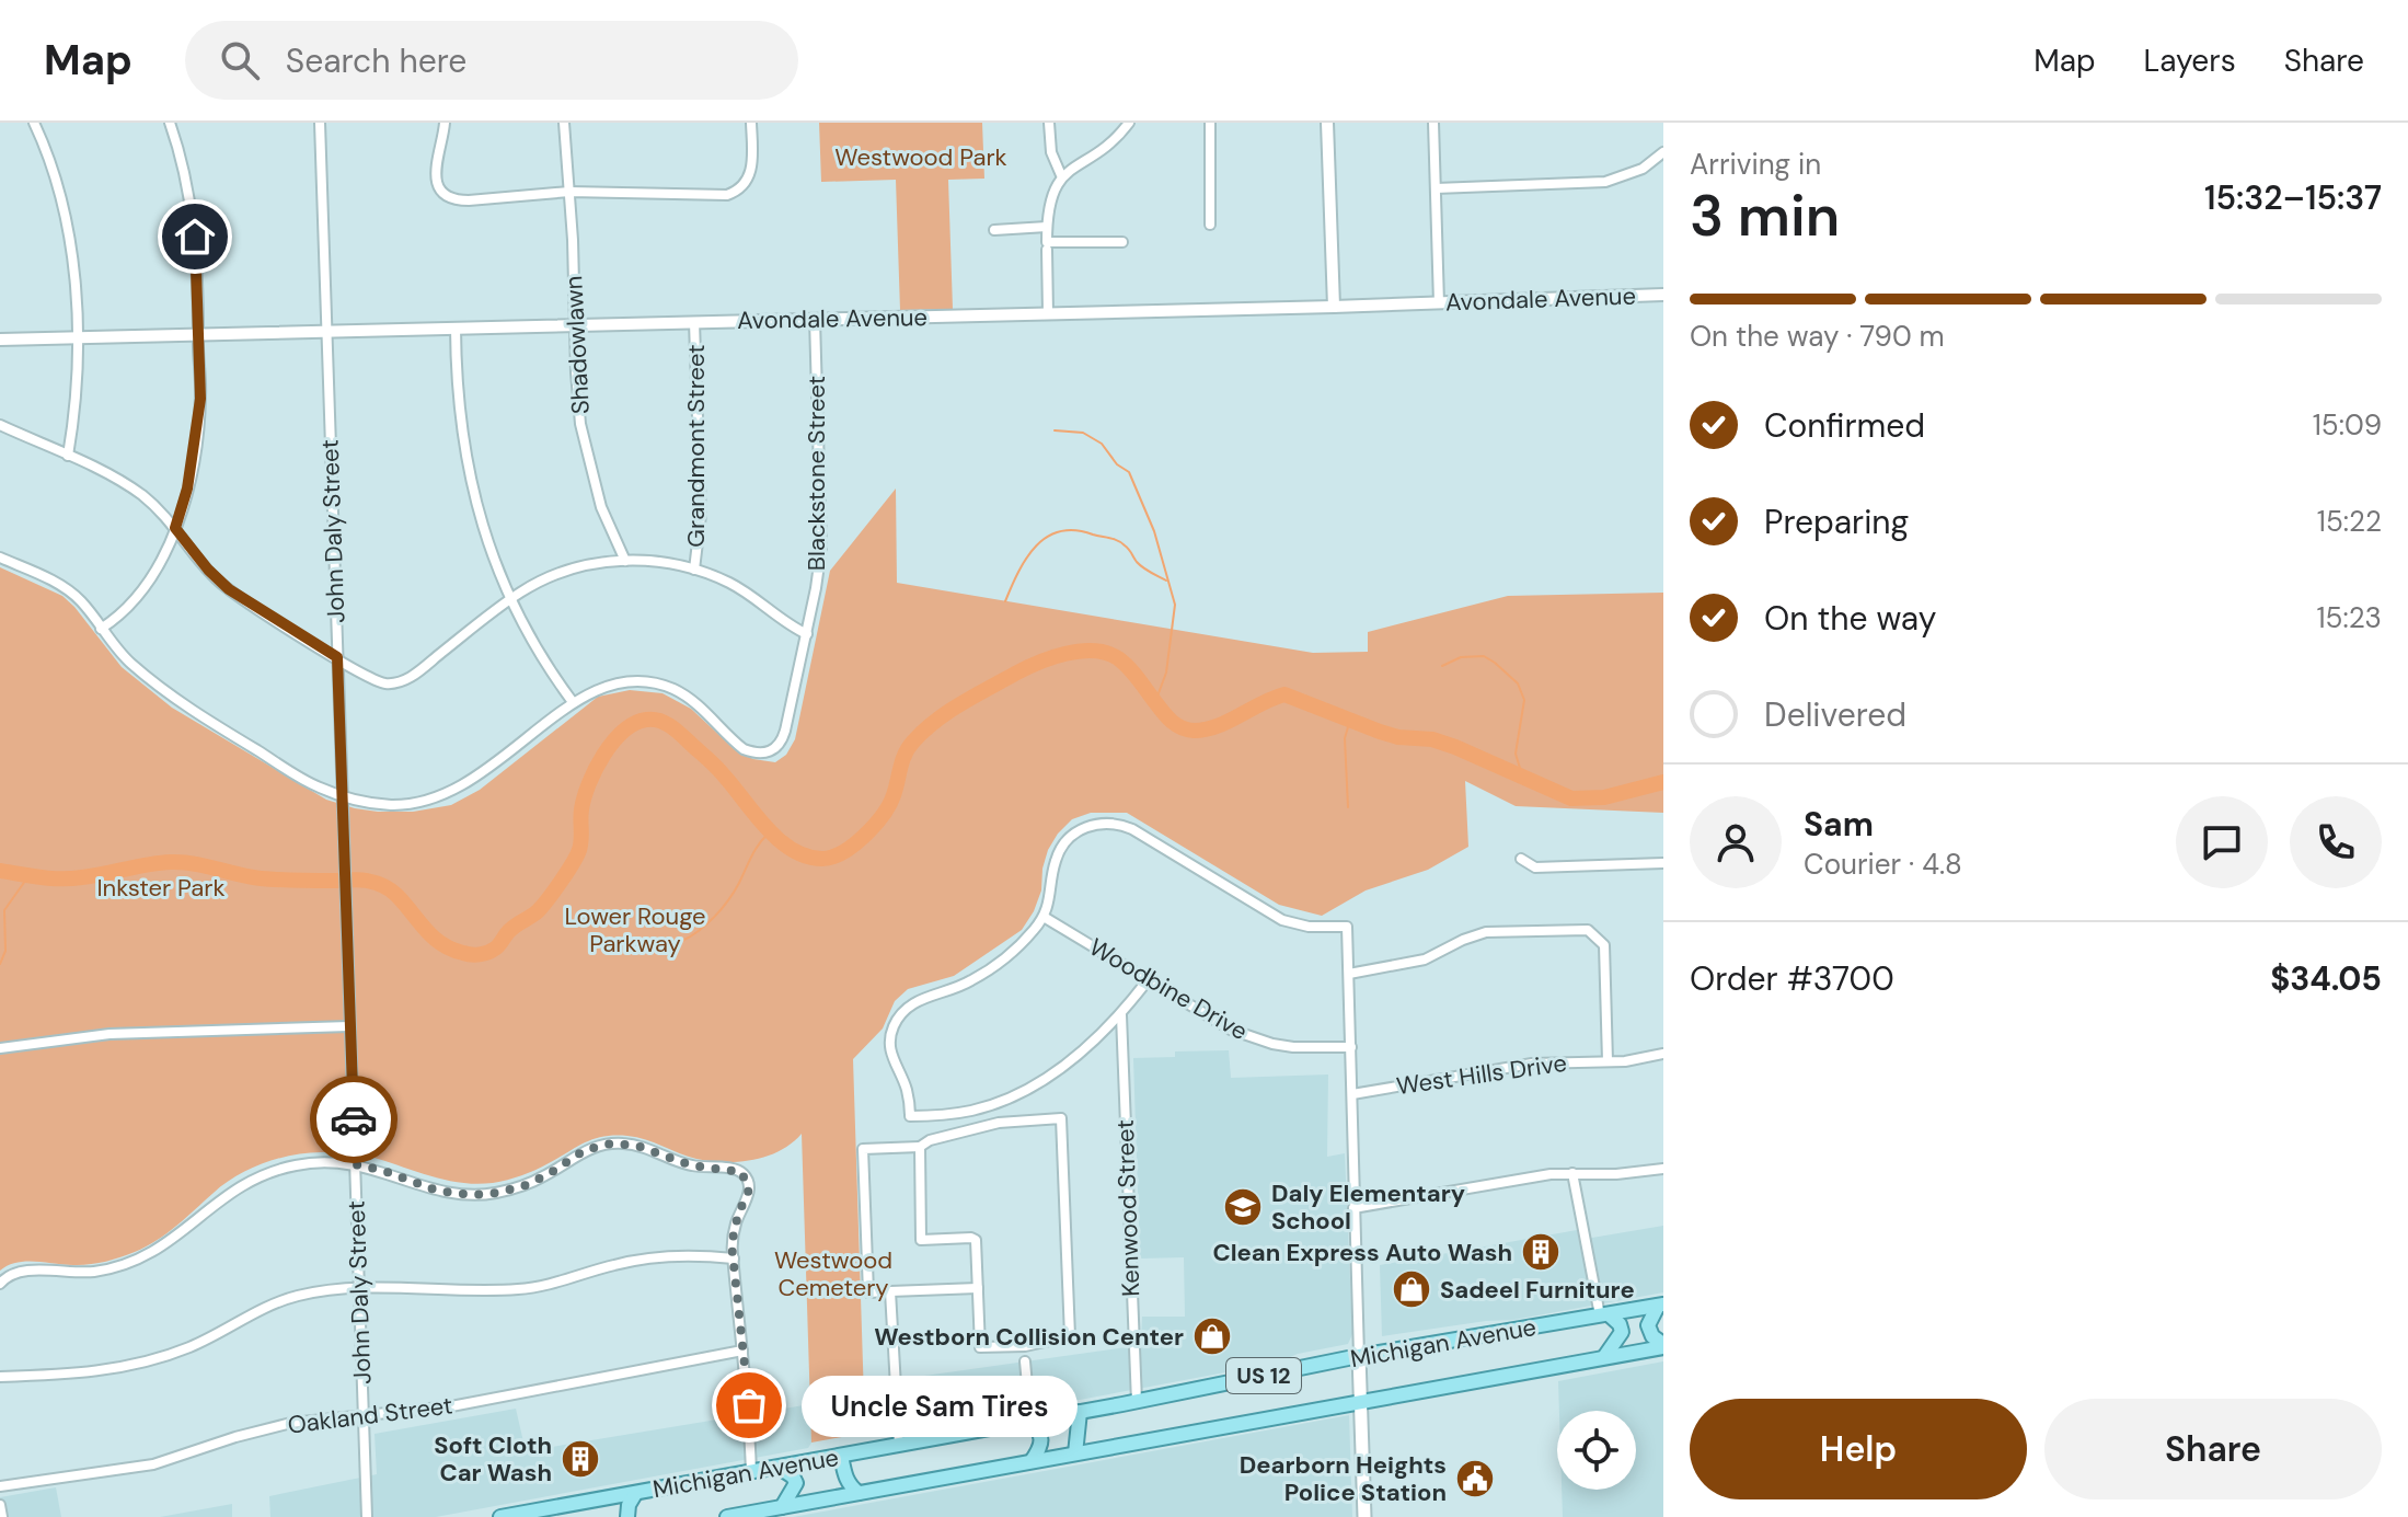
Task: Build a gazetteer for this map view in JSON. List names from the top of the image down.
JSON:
{
  "streets": {
    "main road": ["Michigan Avenue", "US 12"],
    "street": [
      "Avondale Avenue",
      "Shadowlawn",
      "Grandmont Street",
      "Blackstone Street",
      "John Daly Street",
      "Woodbine Drive",
      "West Hills Drive",
      "Kenwood Street",
      "Oakland Street"
    ]
  },
  "crossings": [
    ["Avondale Avenue", "Shadowlawn"],
    ["Avondale Avenue", "Grandmont Street"],
    ["Avondale Avenue", "Blackstone Street"],
    ["Avondale Avenue", "John Daly Street"],
    ["John Daly Street", "Oakland Street"],
    ["Kenwood Street", "Michigan Avenue"]
  ],
  "parks": [
    "Westwood Park",
    "Inkster Park",
    "Lower Rouge Parkway",
    "Westwood Cemetery"
  ],
  "places": {
    "school or university": ["Daly Elementary School"],
    "building": ["Clean Express Auto Wash", "Soft Cloth Car Wash"],
    "shop": ["Sadeel Furniture", "Westborn Collision Center"],
    "other": ["Uncle Sam Tires"],
    "public building": ["Dearborn Heights Police Station"]
  },
  "page": {
    "header": "Map",
    "search": "Search here",
    "nav": ["Map", "Layers", "Share"],
    "heading": ["3 min", "Arriving in", "15:32–15:37"],
    "panel": [
      "Sam",
      "Courier · 4.8",
      "Order #3700",
      "$34.05"
    ],
    "bar": "On the way · 790 m",
    "list": [
      ["Confirmed", "15:09"],
      ["Preparing", "15:22"],
      ["On the way", "15:23"],
      "Delivered"
    ],
    "bubble": "Uncle Sam Tires",
    "buttons": ["Help", "Share"]
  }
}
